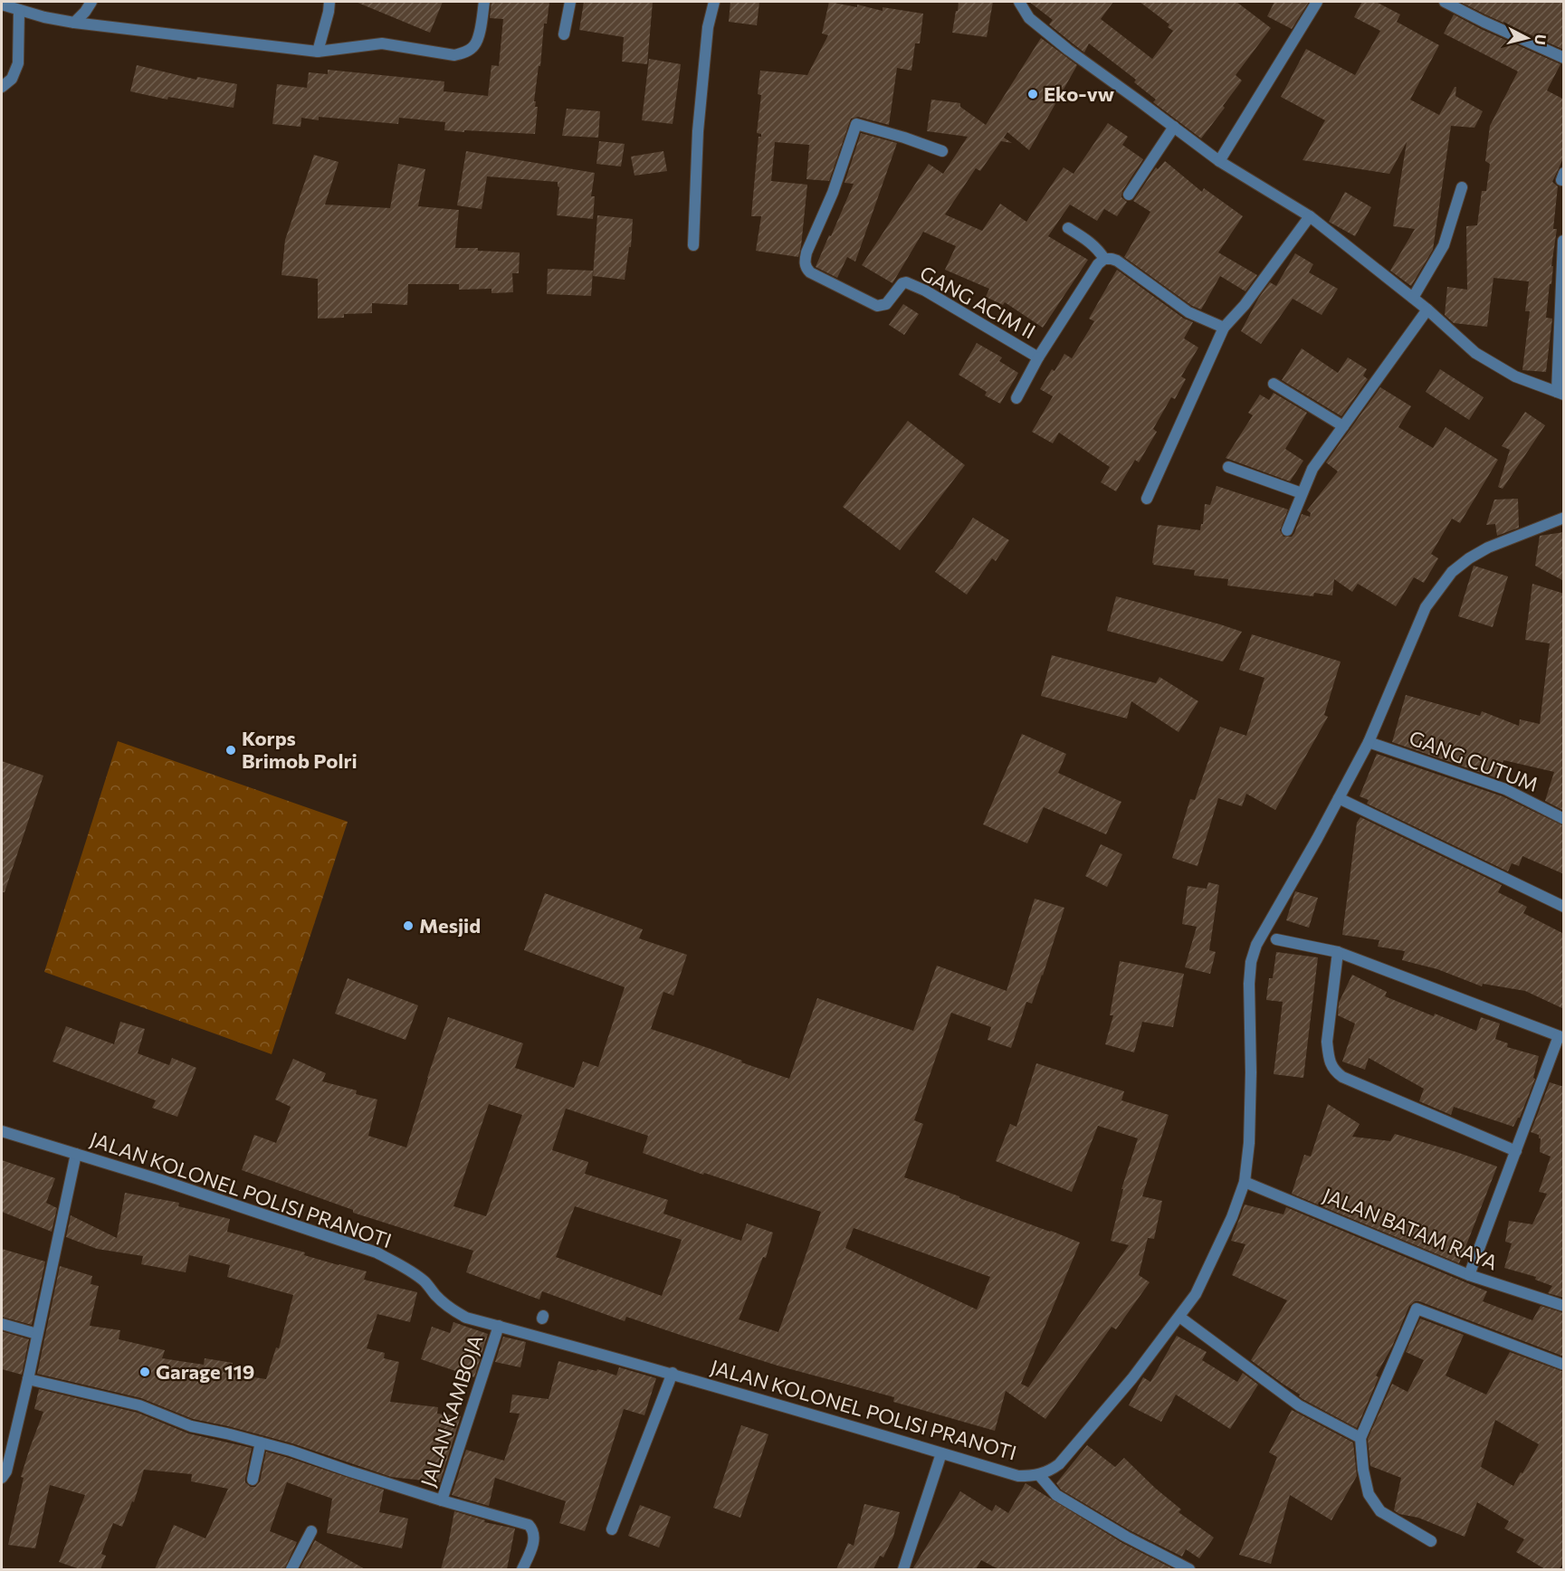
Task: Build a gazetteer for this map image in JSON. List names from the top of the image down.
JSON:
{
  "streets": {
    "street": [
      "GANG ACIM II",
      "GANG CUTUM",
      "JALAN KOLONEL POLISI PRANOTI",
      "JALAN BATAM RAYA",
      "JALAN KAMBOJA"
    ]
  },
  "crossings": [
    ["GANG CUTUM", "JALAN KOLONEL POLISI PRANOTI"],
    ["JALAN KOLONEL POLISI PRANOTI", "JALAN BATAM RAYA"],
    ["JALAN KOLONEL POLISI PRANOTI", "JALAN KAMBOJA"]
  ],
  "places": [
    "Eko-vw",
    "Korps Brimob Polri",
    "Mesjid",
    "Garage 119"
  ],
  "north": "right"
}
